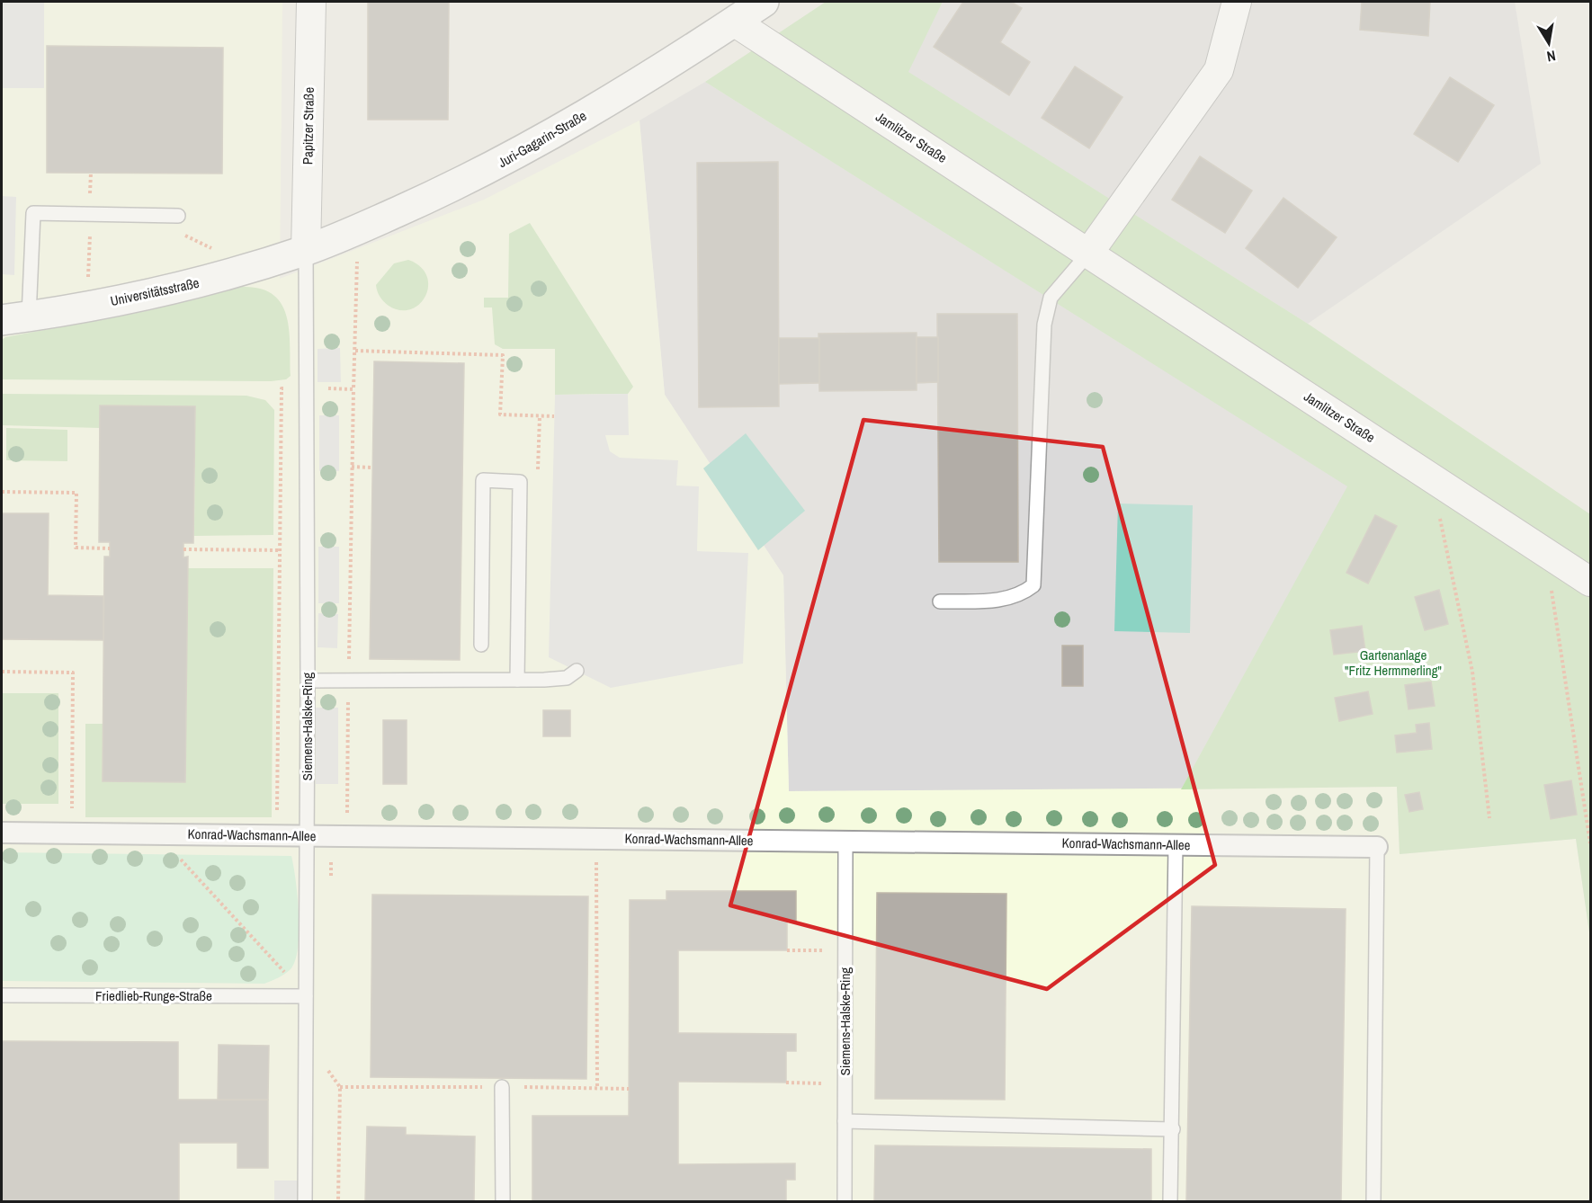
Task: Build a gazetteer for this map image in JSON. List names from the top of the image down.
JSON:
{
  "streets": {
    "street": [
      "Papitzer Straße",
      "Jamlitzer Straße",
      "Juri-Gagarin-Straße",
      "Universitätsstraße",
      "Konrad-Wachsmann-Allee"
    ],
    "lane": ["Siemens-Halske-Ring", "Friedlieb-Runge-Straße"]
  },
  "crossings": [
    ["Papitzer Straße", "Juri-Gagarin-Straße"],
    ["Papitzer Straße", "Universitätsstraße"],
    ["Papitzer Straße", "Siemens-Halske-Ring"],
    ["Jamlitzer Straße", "Juri-Gagarin-Straße"],
    ["Juri-Gagarin-Straße", "Universitätsstraße"],
    ["Juri-Gagarin-Straße", "Siemens-Halske-Ring"],
    ["Universitätsstraße", "Siemens-Halske-Ring"],
    ["Siemens-Halske-Ring", "Konrad-Wachsmann-Allee"],
    ["Siemens-Halske-Ring", "Friedlieb-Runge-Straße"]
  ],
  "parks": ["Gartenanlage \"Fritz Hermmerling\""],
  "north": "bottom"
}
